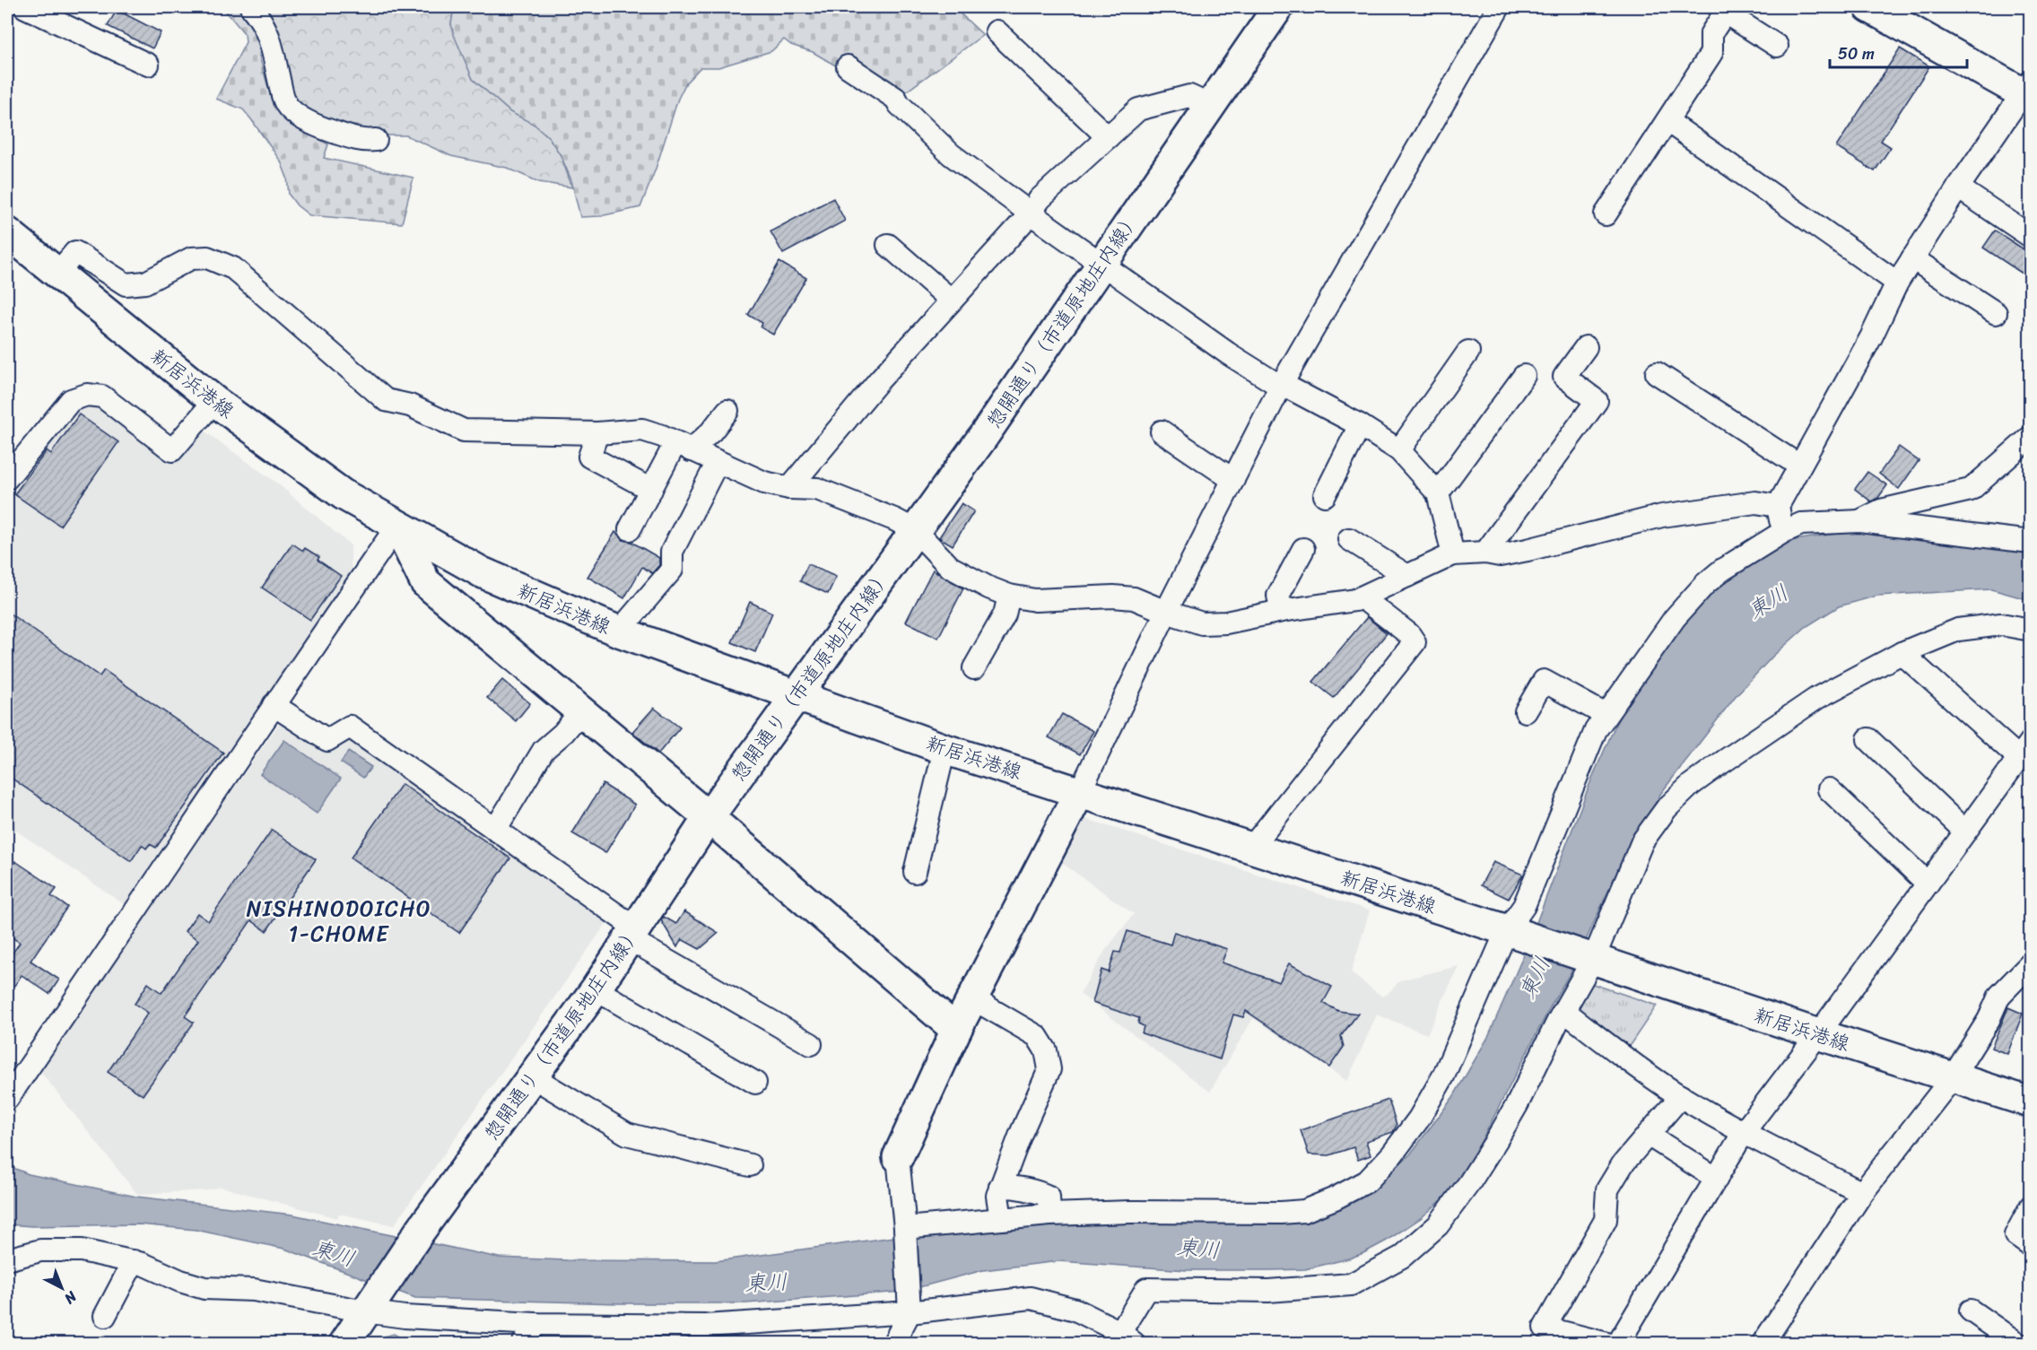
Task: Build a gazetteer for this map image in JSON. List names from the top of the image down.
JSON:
{
  "streets": {
    "street": ["惣開通り（市道原地庄内線）", "新居浜港線"]
  },
  "crossings": [
    ["惣開通り（市道原地庄内線）", "新居浜港線"]
  ],
  "districts": ["NISHINODOICHO 1-CHOME"],
  "water": ["東川"],
  "scale_bar": "50 m",
  "north": "bottom right"
}
